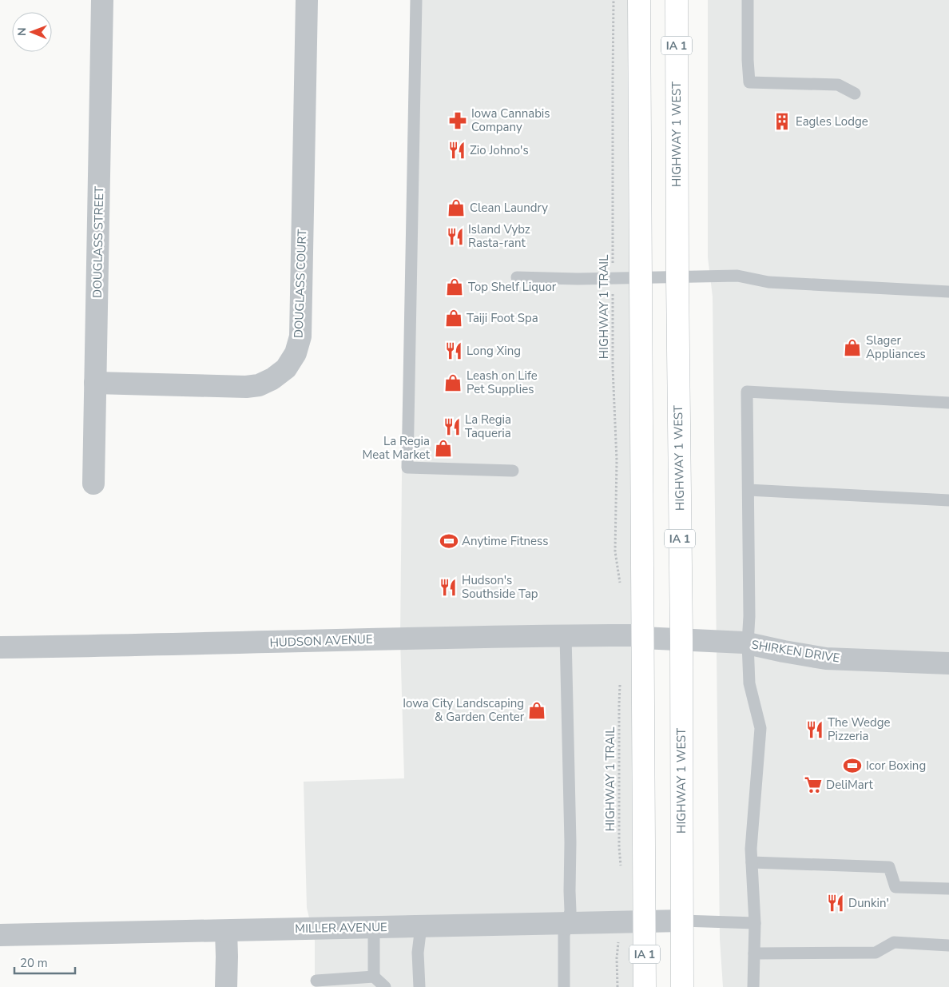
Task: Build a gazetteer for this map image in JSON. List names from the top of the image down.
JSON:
{
  "streets": {
    "main road": ["IA 1", "HIGHWAY 1 WEST"],
    "street": [
      "DOUGLASS STREET",
      "DOUGLASS COURT",
      "HUDSON AVENUE",
      "SHIRKEN DRIVE",
      "MILLER AVENUE"
    ],
    "path": ["HIGHWAY 1 TRAIL"]
  },
  "crossings": [
    ["IA 1", "HUDSON AVENUE"],
    ["IA 1", "SHIRKEN DRIVE"],
    ["IA 1", "MILLER AVENUE"],
    ["HIGHWAY 1 WEST", "SHIRKEN DRIVE"],
    ["HIGHWAY 1 WEST", "MILLER AVENUE"],
    ["DOUGLASS STREET", "DOUGLASS COURT"],
    ["HUDSON AVENUE", "SHIRKEN DRIVE"]
  ],
  "places": {
    "pharmacy": ["Iowa Cannabis Company"],
    "building": ["Eagles Lodge"],
    "restaurant": [
      "Zio Johno's",
      "Island Vybz Rasta-rant",
      "Long Xing",
      "La Regia Taqueria",
      "Hudson's Southside Tap",
      "The Wedge Pizzeria",
      "Dunkin'"
    ],
    "shop": [
      "Clean Laundry",
      "Top Shelf Liquor",
      "Taiji Foot Spa",
      "Slager Appliances",
      "Leash on Life Pet Supplies",
      "La Regia Meat Market",
      "Iowa City Landscaping & Garden Center"
    ],
    "sports": ["Anytime Fitness", "Icor Boxing"],
    "supermarket": ["DeliMart"]
  },
  "scale_bar": "20 m",
  "north": "left"
}
